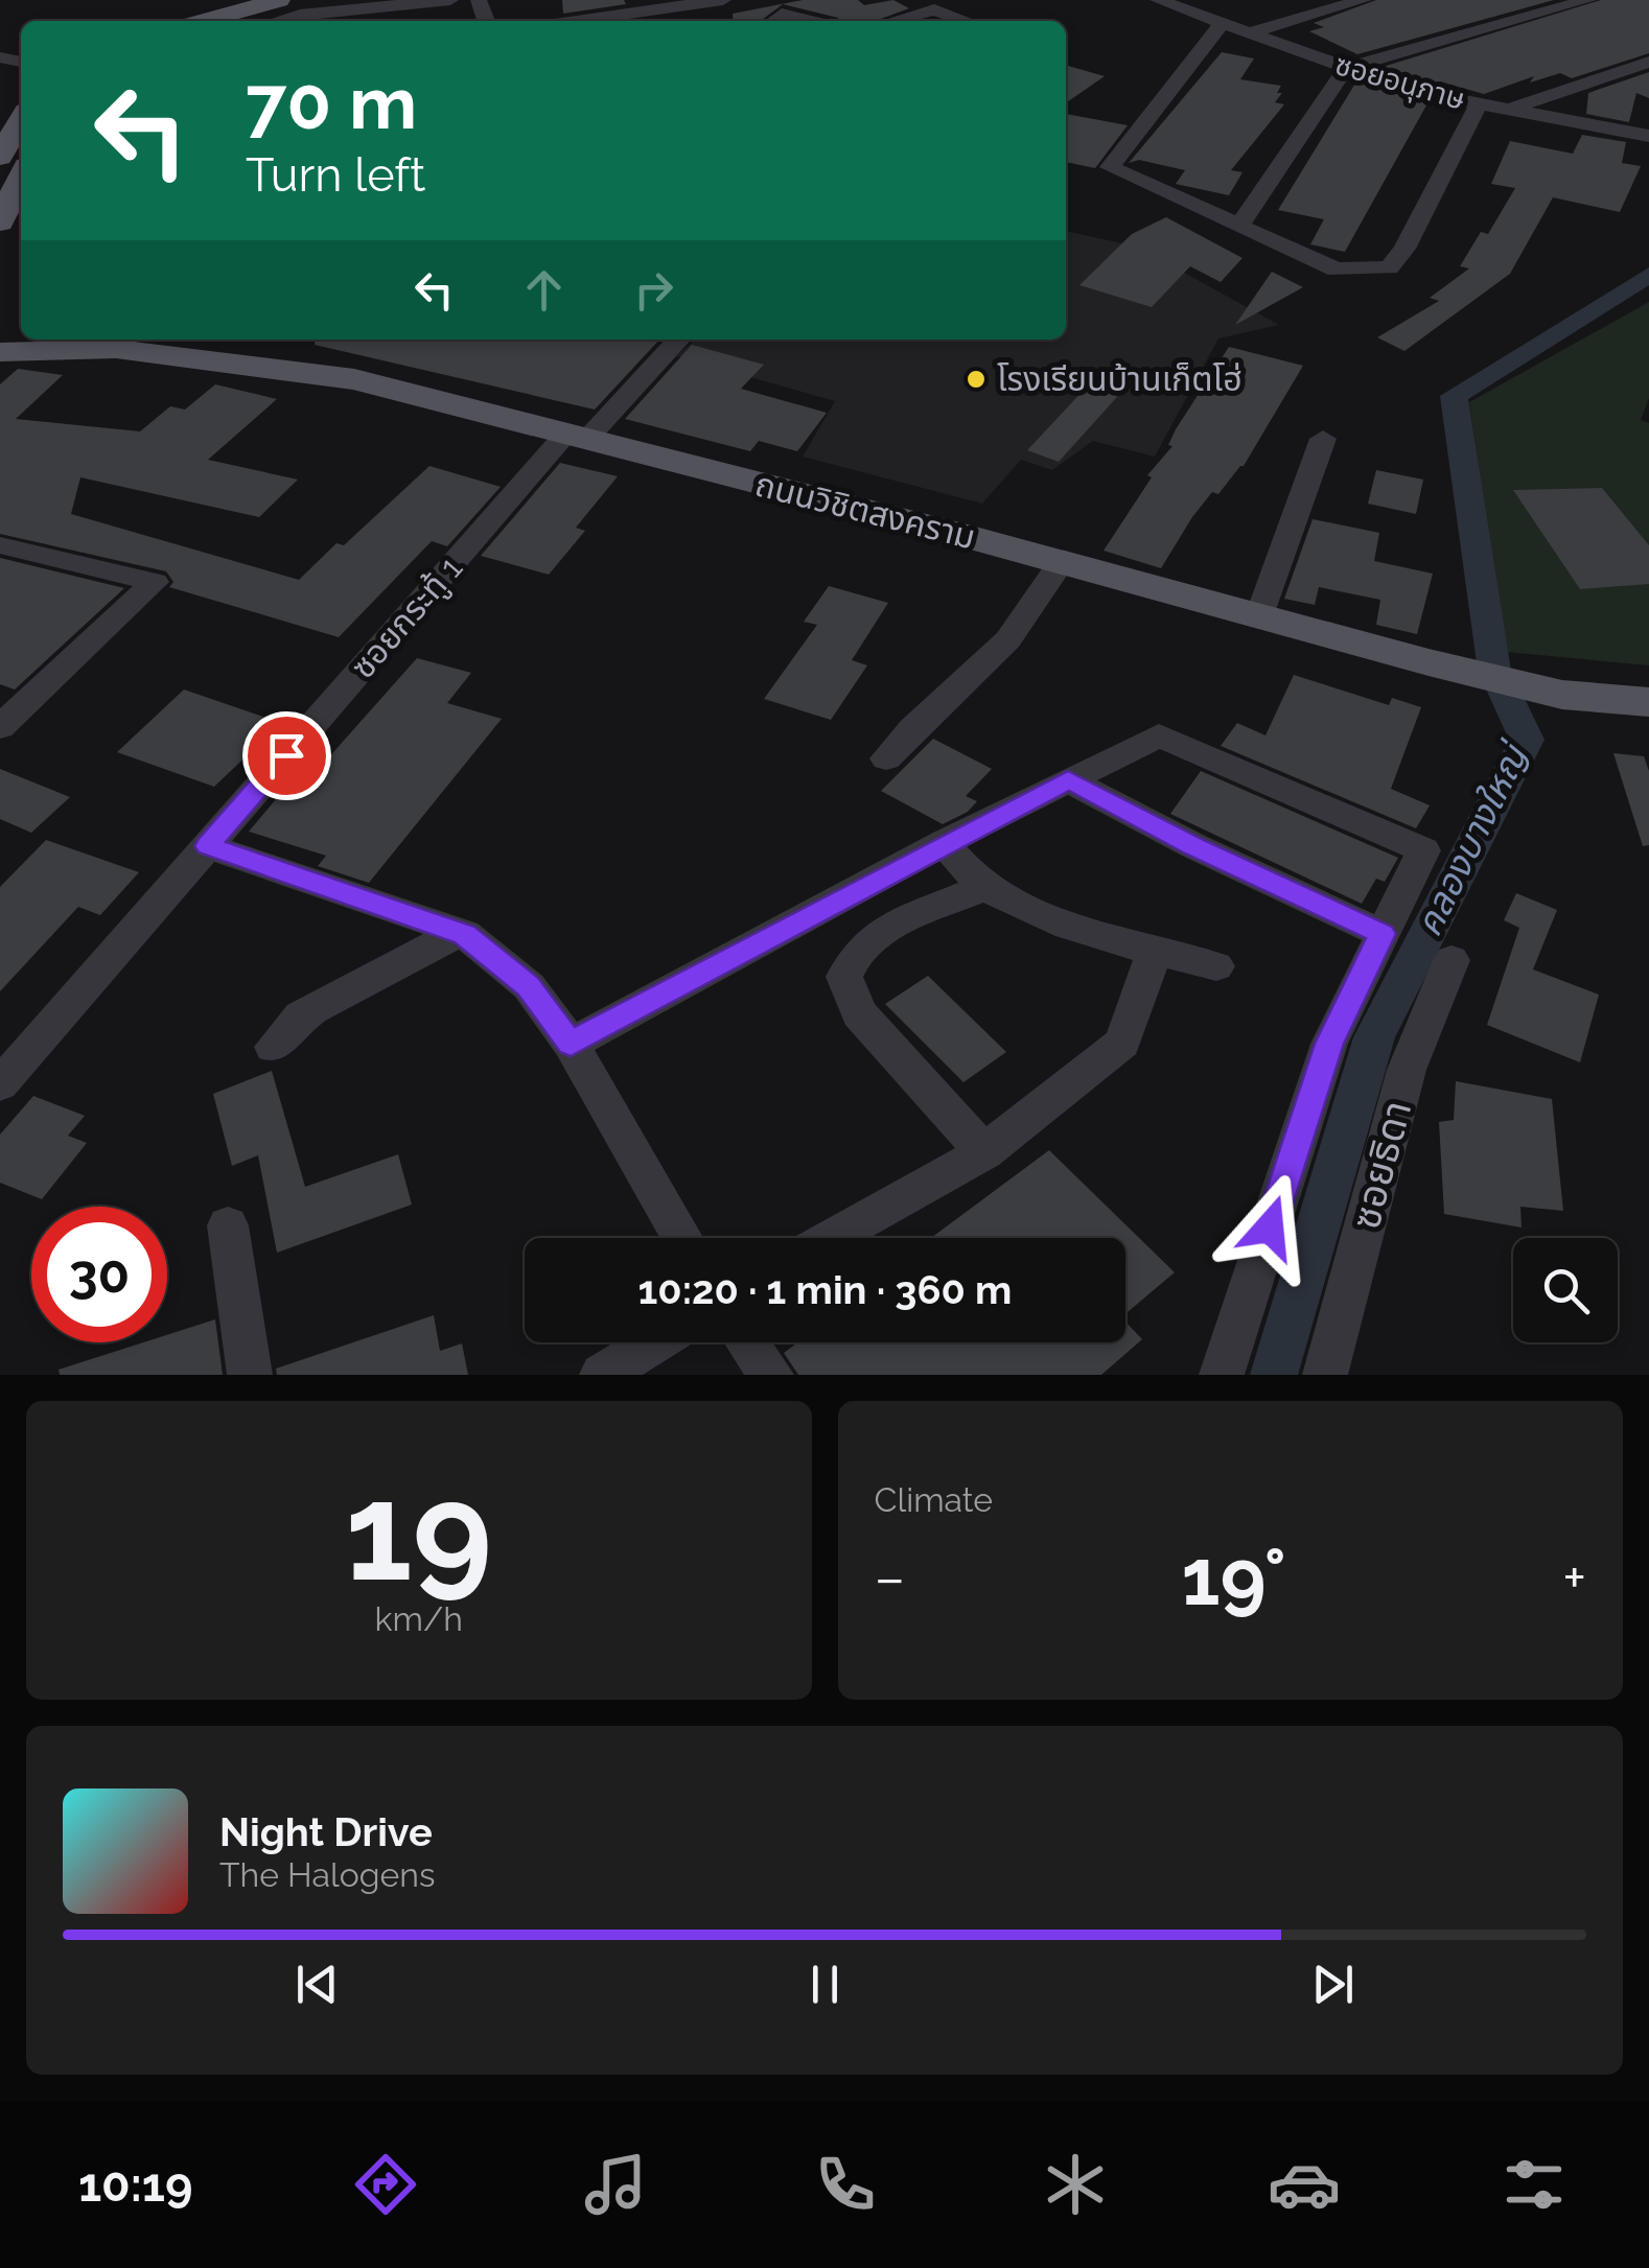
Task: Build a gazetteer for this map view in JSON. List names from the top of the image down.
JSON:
{
  "streets": {
    "main road": ["ถนนวิชิตสงคราม"],
    "street": ["ซอยอนุภาษ", "ซอยกระทู้ 1", "ซอยธิดา"]
  },
  "crossings": [
    ["ถนนวิชิตสงคราม", "ซอยกระทู้ 1"]
  ],
  "water": ["คลองบางใหญ่"],
  "places": ["โรงเรียนบ้านเก็ตโฮ่"],
  "page": {
    "turn": ["70 m", "Turn left"],
    "limit": "30",
    "trip": "10:20 · 1 min · 360 m",
    "tile": [
      ["19", "km/h"],
      "Climate"
    ],
    "heat": ["−", "19°", "+"],
    "song": ["Night Drive", "The Halogens"],
    "tabs": "10:19"
  }
}
